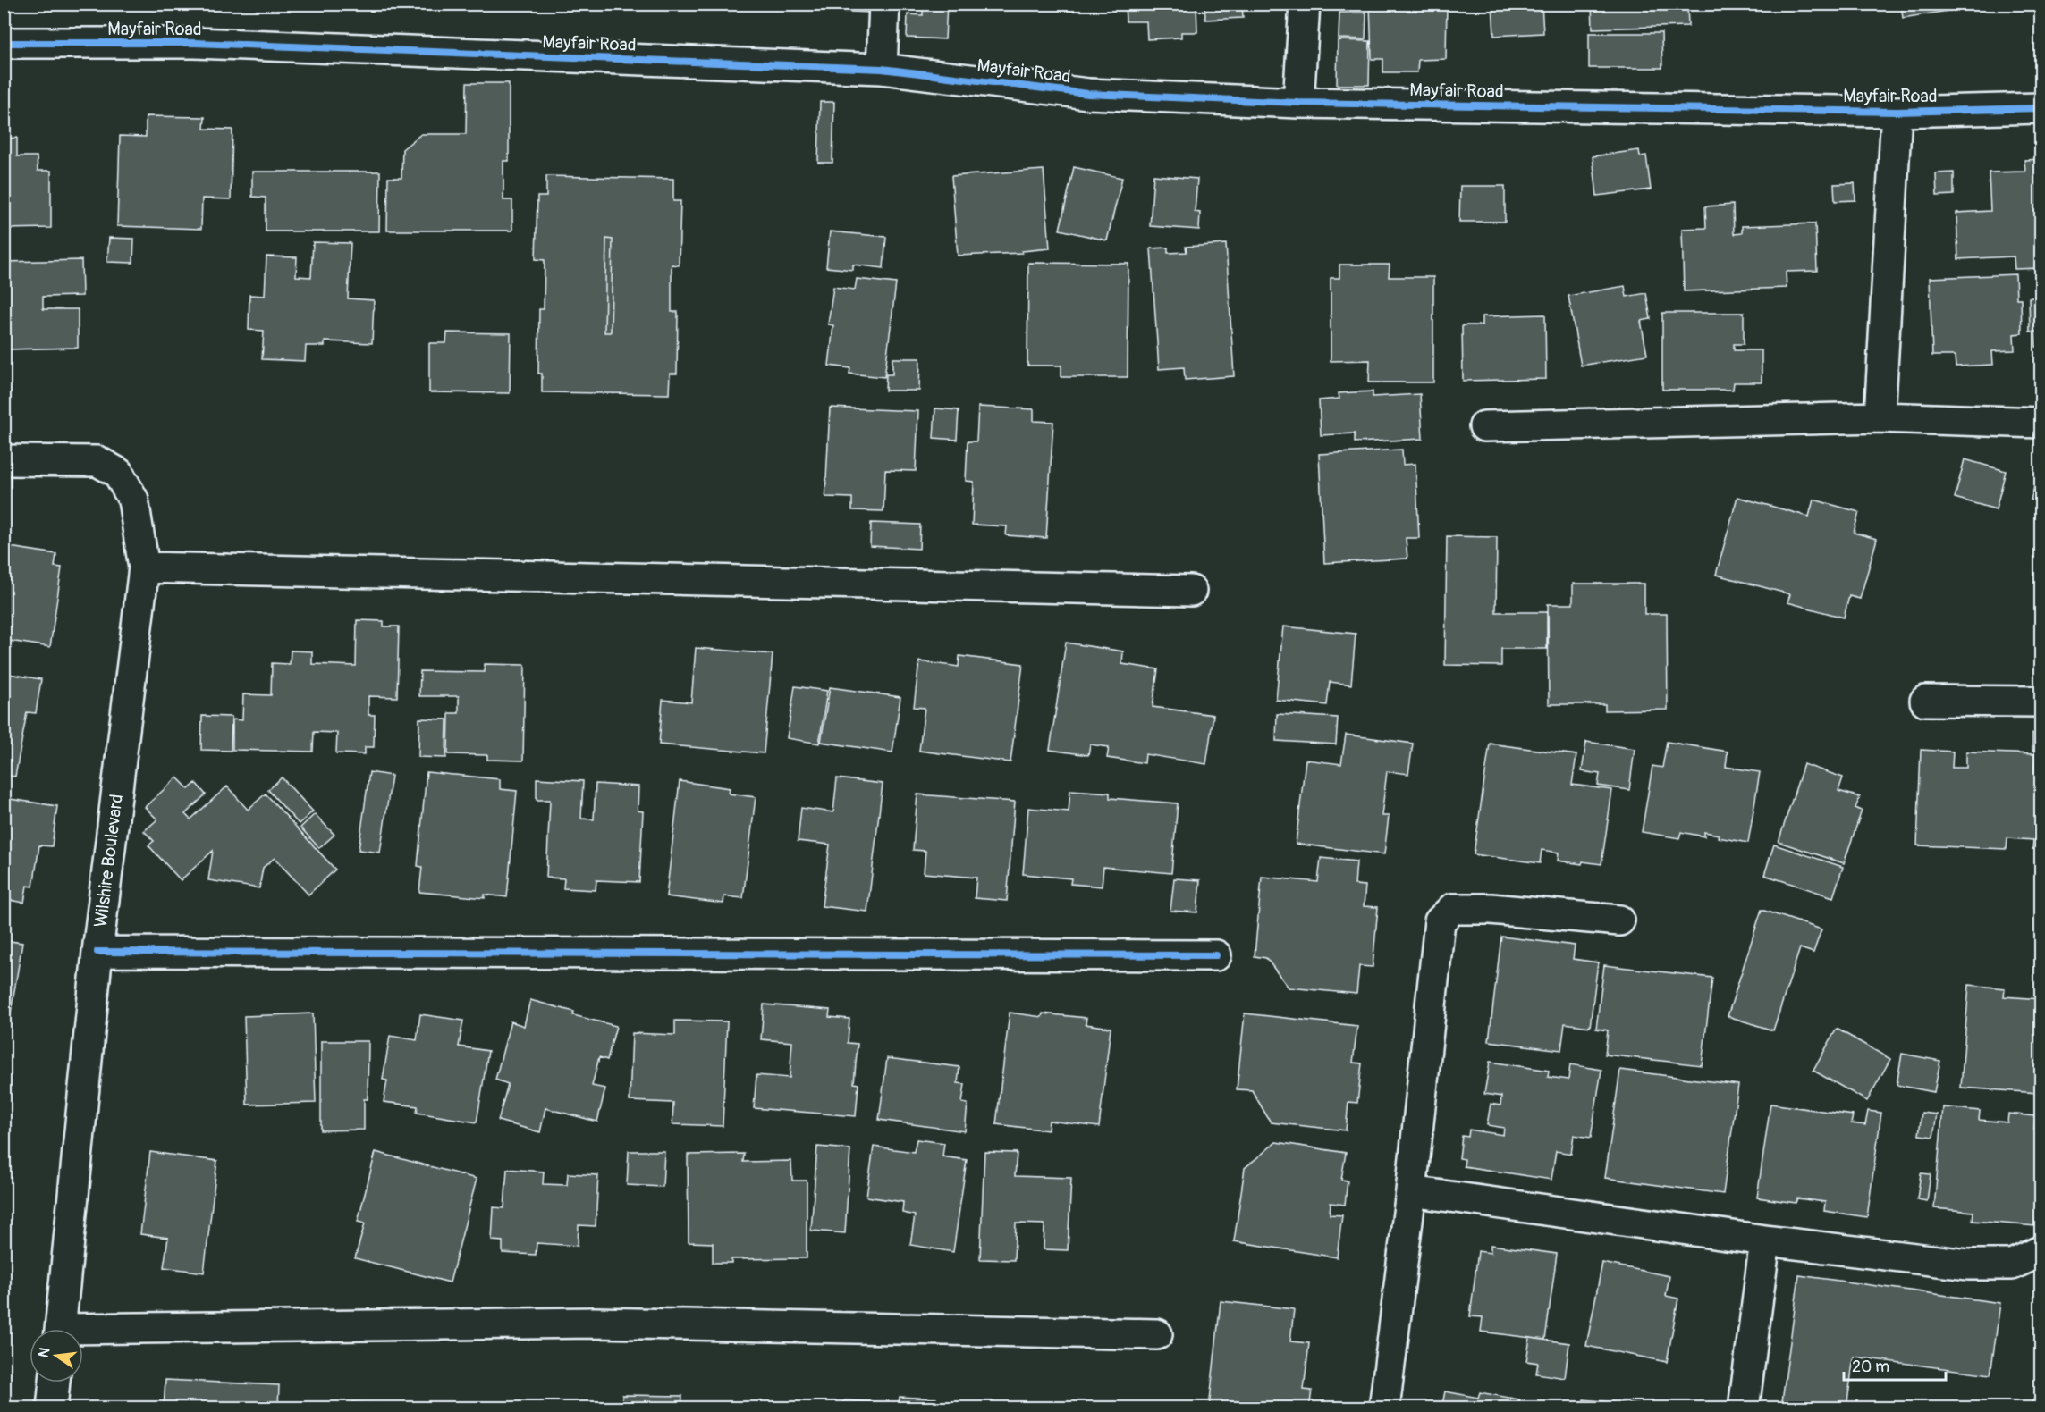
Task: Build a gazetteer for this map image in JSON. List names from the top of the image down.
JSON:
{
  "streets": {
    "street": ["Mayfair Road", "Wilshire Boulevard"]
  },
  "scale_bar": "20 m",
  "north": "left"
}
